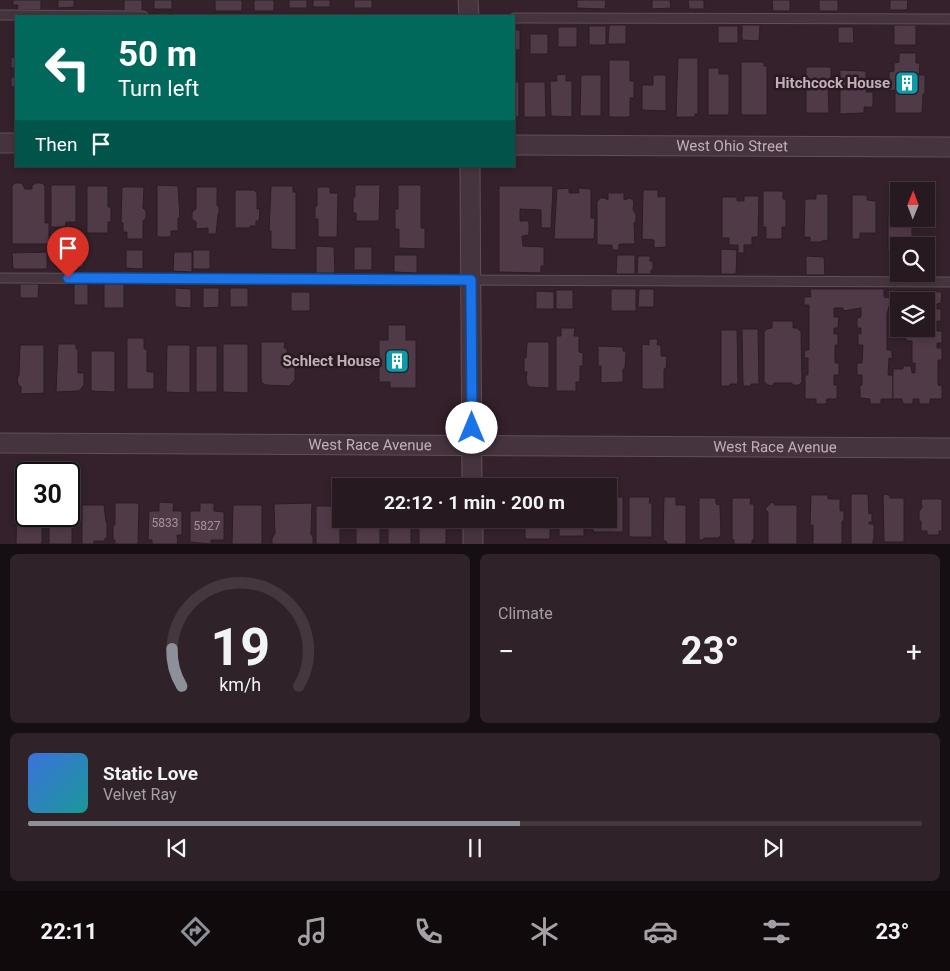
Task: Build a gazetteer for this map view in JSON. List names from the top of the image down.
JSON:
{
  "streets": {
    "street": ["West Ohio Street", "West Race Avenue"]
  },
  "places": {
    "building": ["Hitchcock House", "Schlect House"]
  },
  "house_numbers": ["5833", "5827"],
  "north": "top",
  "page": {
    "turn": ["50 m", "Turn left"],
    "then": "Then",
    "limit": "30",
    "trip": "22:12 · 1 min · 200 m",
    "tile": "Climate",
    "heat": ["−", "23°", "+"],
    "song": ["Static Love", "Velvet Ray"],
    "tabs": ["22:11", "23°"],
    "gauge": ["19", "km/h"]
  }
}
